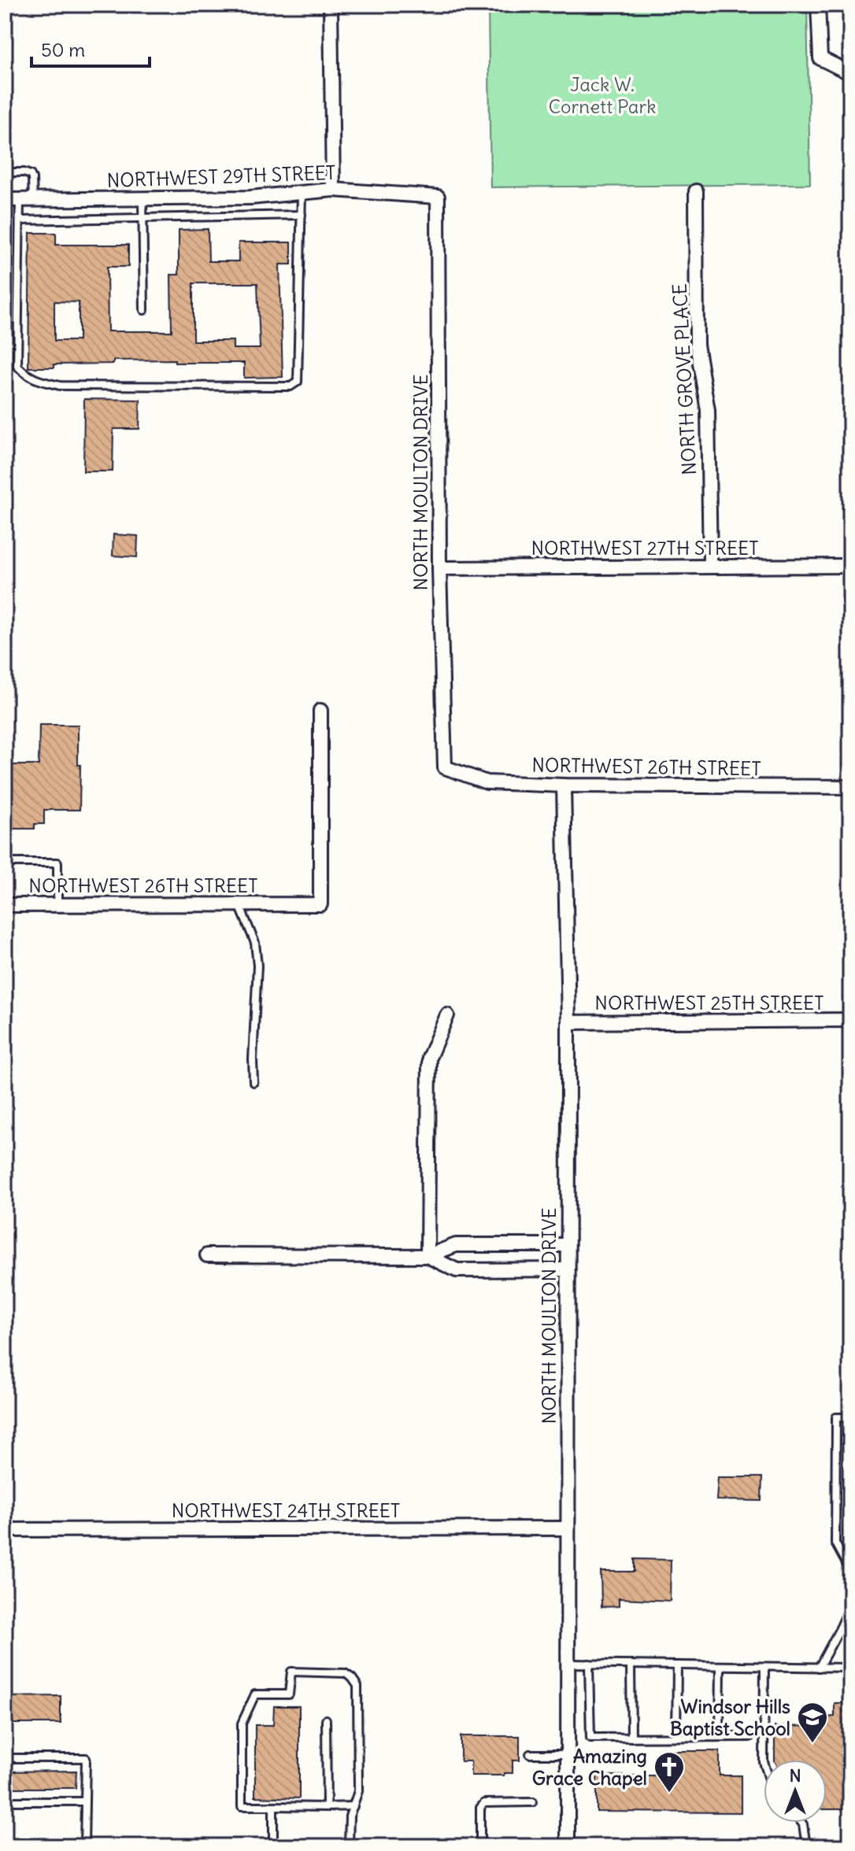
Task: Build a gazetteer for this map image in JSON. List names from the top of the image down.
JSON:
{
  "streets": {
    "street": [
      "NORTHWEST 29TH STREET",
      "NORTH GROVE PLACE",
      "NORTH MOULTON DRIVE",
      "NORTHWEST 27TH STREET",
      "NORTHWEST 26TH STREET",
      "NORTHWEST 25TH STREET",
      "NORTHWEST 24TH STREET"
    ]
  },
  "crossings": [
    ["NORTHWEST 29TH STREET", "NORTH MOULTON DRIVE"],
    ["NORTH GROVE PLACE", "NORTHWEST 27TH STREET"],
    ["NORTH MOULTON DRIVE", "NORTHWEST 27TH STREET"],
    ["NORTH MOULTON DRIVE", "NORTHWEST 26TH STREET"],
    ["NORTH MOULTON DRIVE", "NORTHWEST 25TH STREET"],
    ["NORTH MOULTON DRIVE", "NORTHWEST 24TH STREET"]
  ],
  "parks": ["Jack W. Cornett Park"],
  "places": {
    "school or university": ["Windsor Hills Baptist School"],
    "church": ["Amazing Grace Chapel"]
  },
  "scale_bar": "50 m",
  "north": "top"
}
